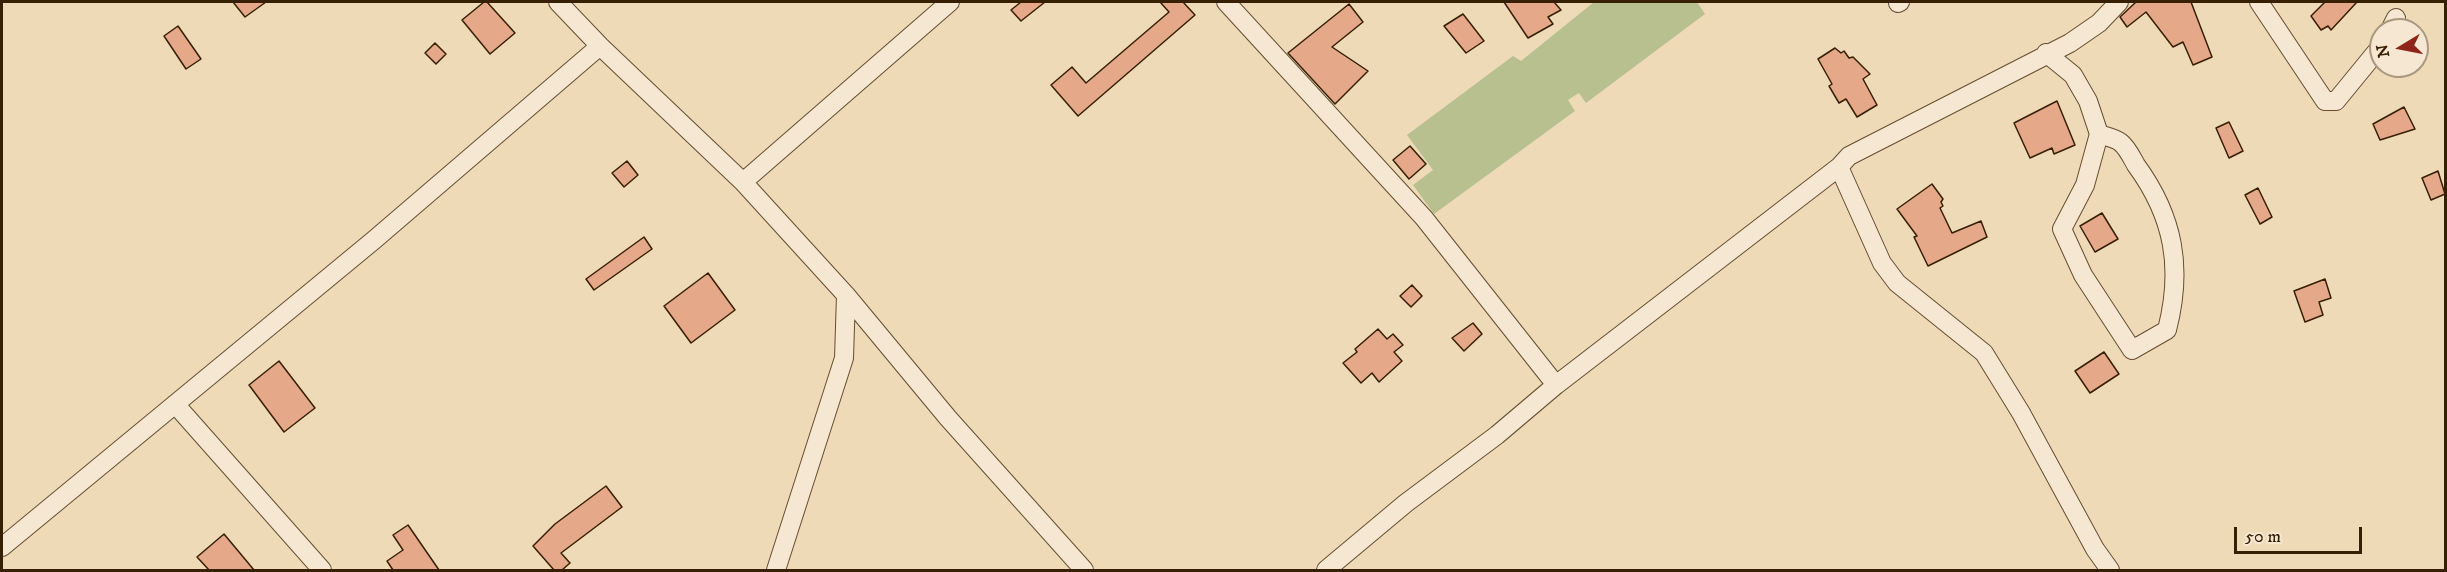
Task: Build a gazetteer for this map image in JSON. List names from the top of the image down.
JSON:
{
  "scale_bar": "50 m",
  "north": "left"
}
